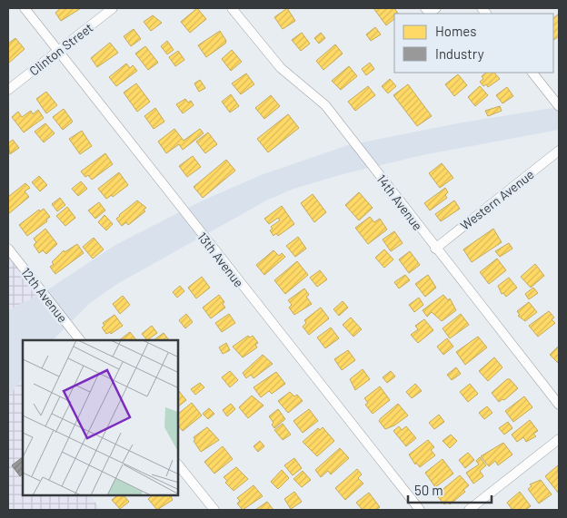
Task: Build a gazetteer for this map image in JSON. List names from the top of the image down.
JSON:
{
  "streets": {
    "street": [
      "Clinton Street",
      "Western Avenue",
      "14th Avenue",
      "13th Avenue",
      "12th Avenue"
    ]
  },
  "crossings": [
    ["Clinton Street", "13th Avenue"],
    ["Western Avenue", "14th Avenue"]
  ],
  "legend": ["Homes", "Industry"],
  "scale_bar": "50 m"
}
